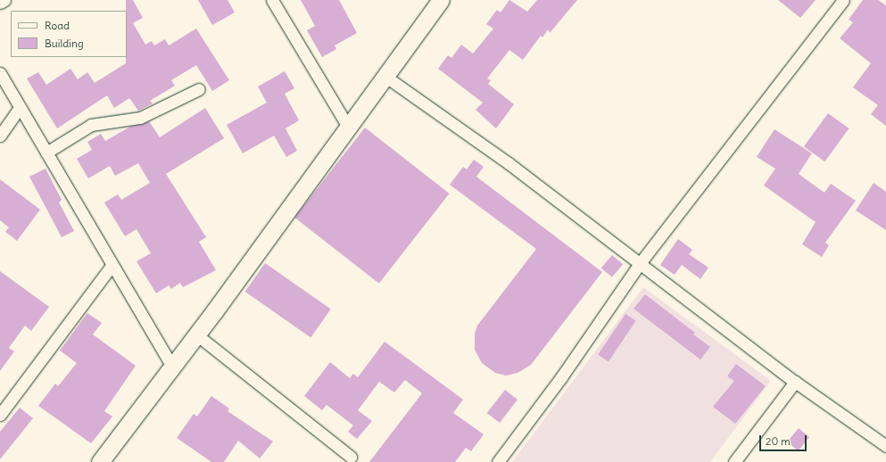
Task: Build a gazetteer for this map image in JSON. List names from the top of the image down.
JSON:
{
  "legend": ["Road", "Building"],
  "scale_bar": "20 m"
}
